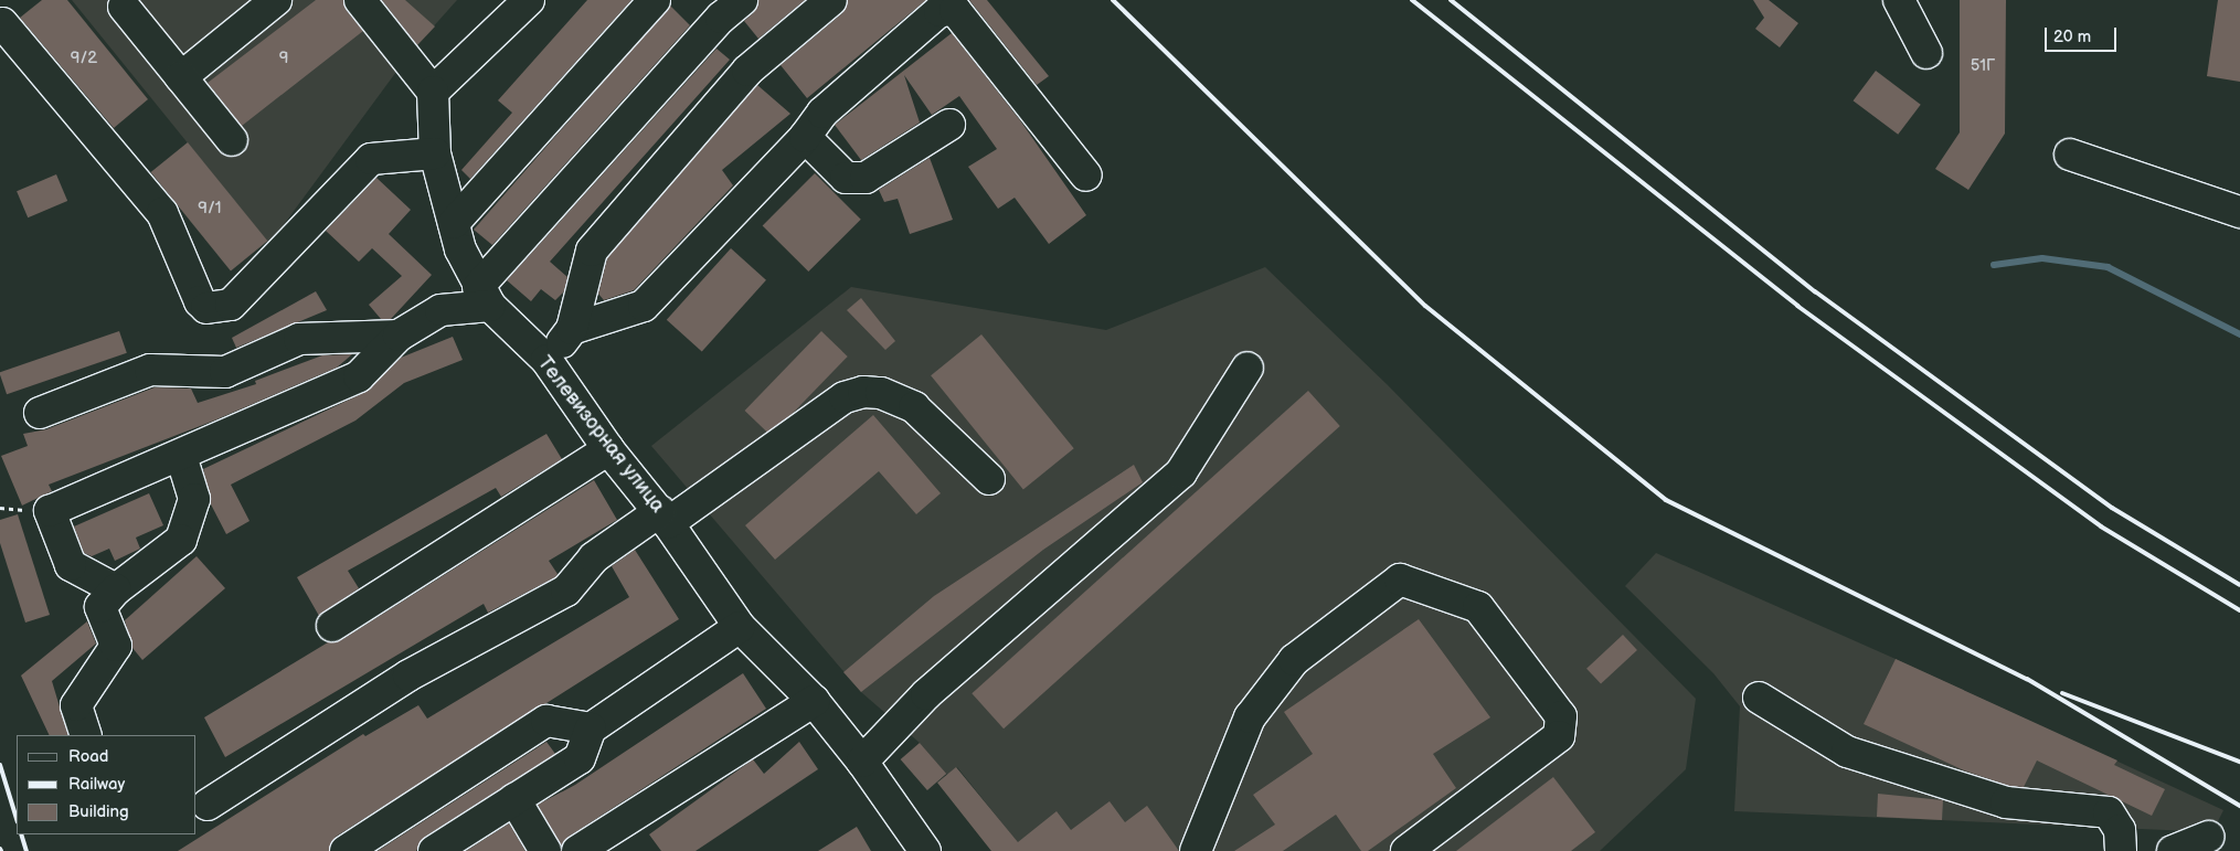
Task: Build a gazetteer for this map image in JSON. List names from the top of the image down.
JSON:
{
  "streets": {
    "lane": ["Телевизорная улица"]
  },
  "house_numbers": [
    "9/2",
    "9",
    "51Г",
    "9/1"
  ],
  "legend": ["Road", "Railway", "Building"],
  "scale_bar": "20 m"
}
